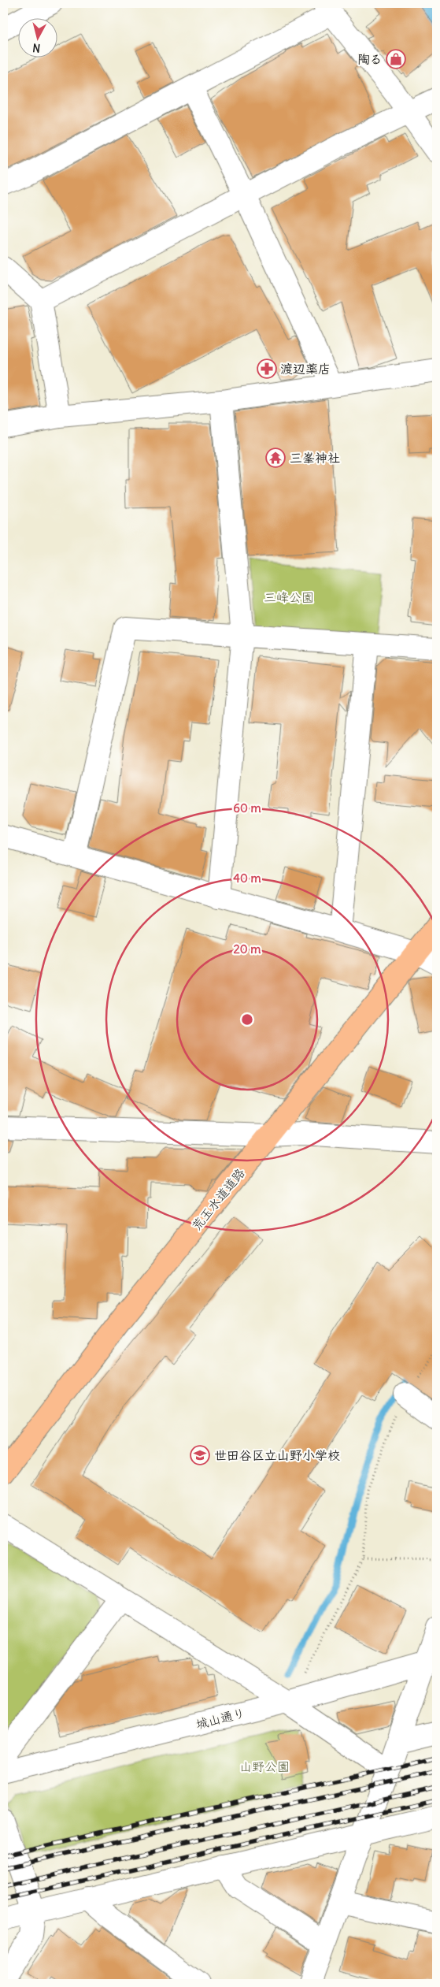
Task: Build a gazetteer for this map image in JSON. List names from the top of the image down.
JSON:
{
  "streets": {
    "main road": ["荒玉水道道路"],
    "street": ["城山通り"]
  },
  "parks": ["三峰公園", "山野公園"],
  "places": {
    "shop": ["陶る"],
    "pharmacy": ["渡辺薬店"],
    "temple": ["三峯神社"],
    "school or university": ["世田谷区立山野小学校"]
  },
  "north": "bottom",
  "rings": ["60 m", "40 m", "20 m"]
}
